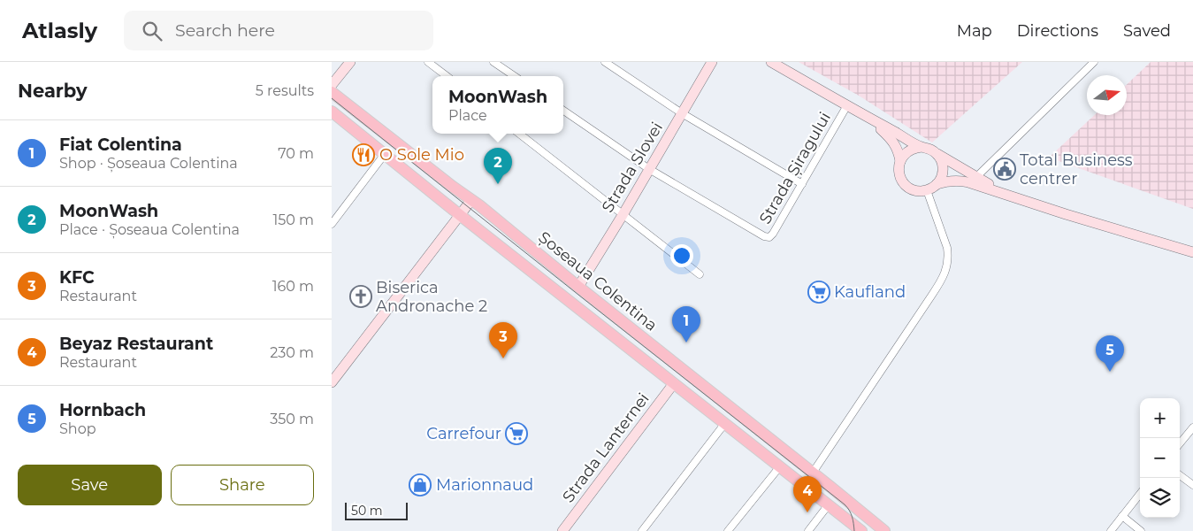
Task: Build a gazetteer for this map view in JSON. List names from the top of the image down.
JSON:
{
  "streets": {
    "main road": ["Strada Slovei", "Șoseaua Colentina", "Strada Lanternei"],
    "street": ["Strada Șiragului"]
  },
  "crossings": [
    ["Strada Slovei", "Strada Șiragului"],
    ["Strada Slovei", "Șoseaua Colentina"],
    ["Șoseaua Colentina", "Strada Lanternei"]
  ],
  "places": {
    "restaurant": ["O Sole Mio"],
    "public building": ["Total Business centrer"],
    "supermarket": ["Kaufland", "Carrefour"],
    "church": ["Biserica Andronache 2"],
    "shop": ["Marionnaud"]
  },
  "scale_bar": "50 m",
  "north": "right",
  "page": {
    "header": "Atlasly",
    "search": "Search here",
    "nav": ["Map", "Directions", "Saved"],
    "heading": ["Nearby", "5 results"],
    "popup": ["MoonWash", "Place"],
    "list": [
      {
        "mark": "1",
        "name": "Fiat Colentina",
        "note": "Shop · Șoseaua Colentina",
        "value": "70 m"
      },
      {
        "mark": "2",
        "name": "MoonWash",
        "note": "Place · Șoseaua Colentina",
        "value": "150 m"
      },
      {
        "mark": "3",
        "name": "KFC",
        "note": "Restaurant",
        "value": "160 m"
      },
      {
        "mark": "4",
        "name": "Beyaz Restaurant",
        "note": "Restaurant",
        "value": "230 m"
      },
      {
        "mark": "5",
        "name": "Hornbach",
        "note": "Shop",
        "value": "350 m"
      }
    ],
    "pins": [
      "2",
      "1",
      "3",
      "5",
      "4"
    ],
    "map_buttons": ["+", "−"],
    "buttons": ["Save", "Share"],
    "scale": "50 m"
  }
}
